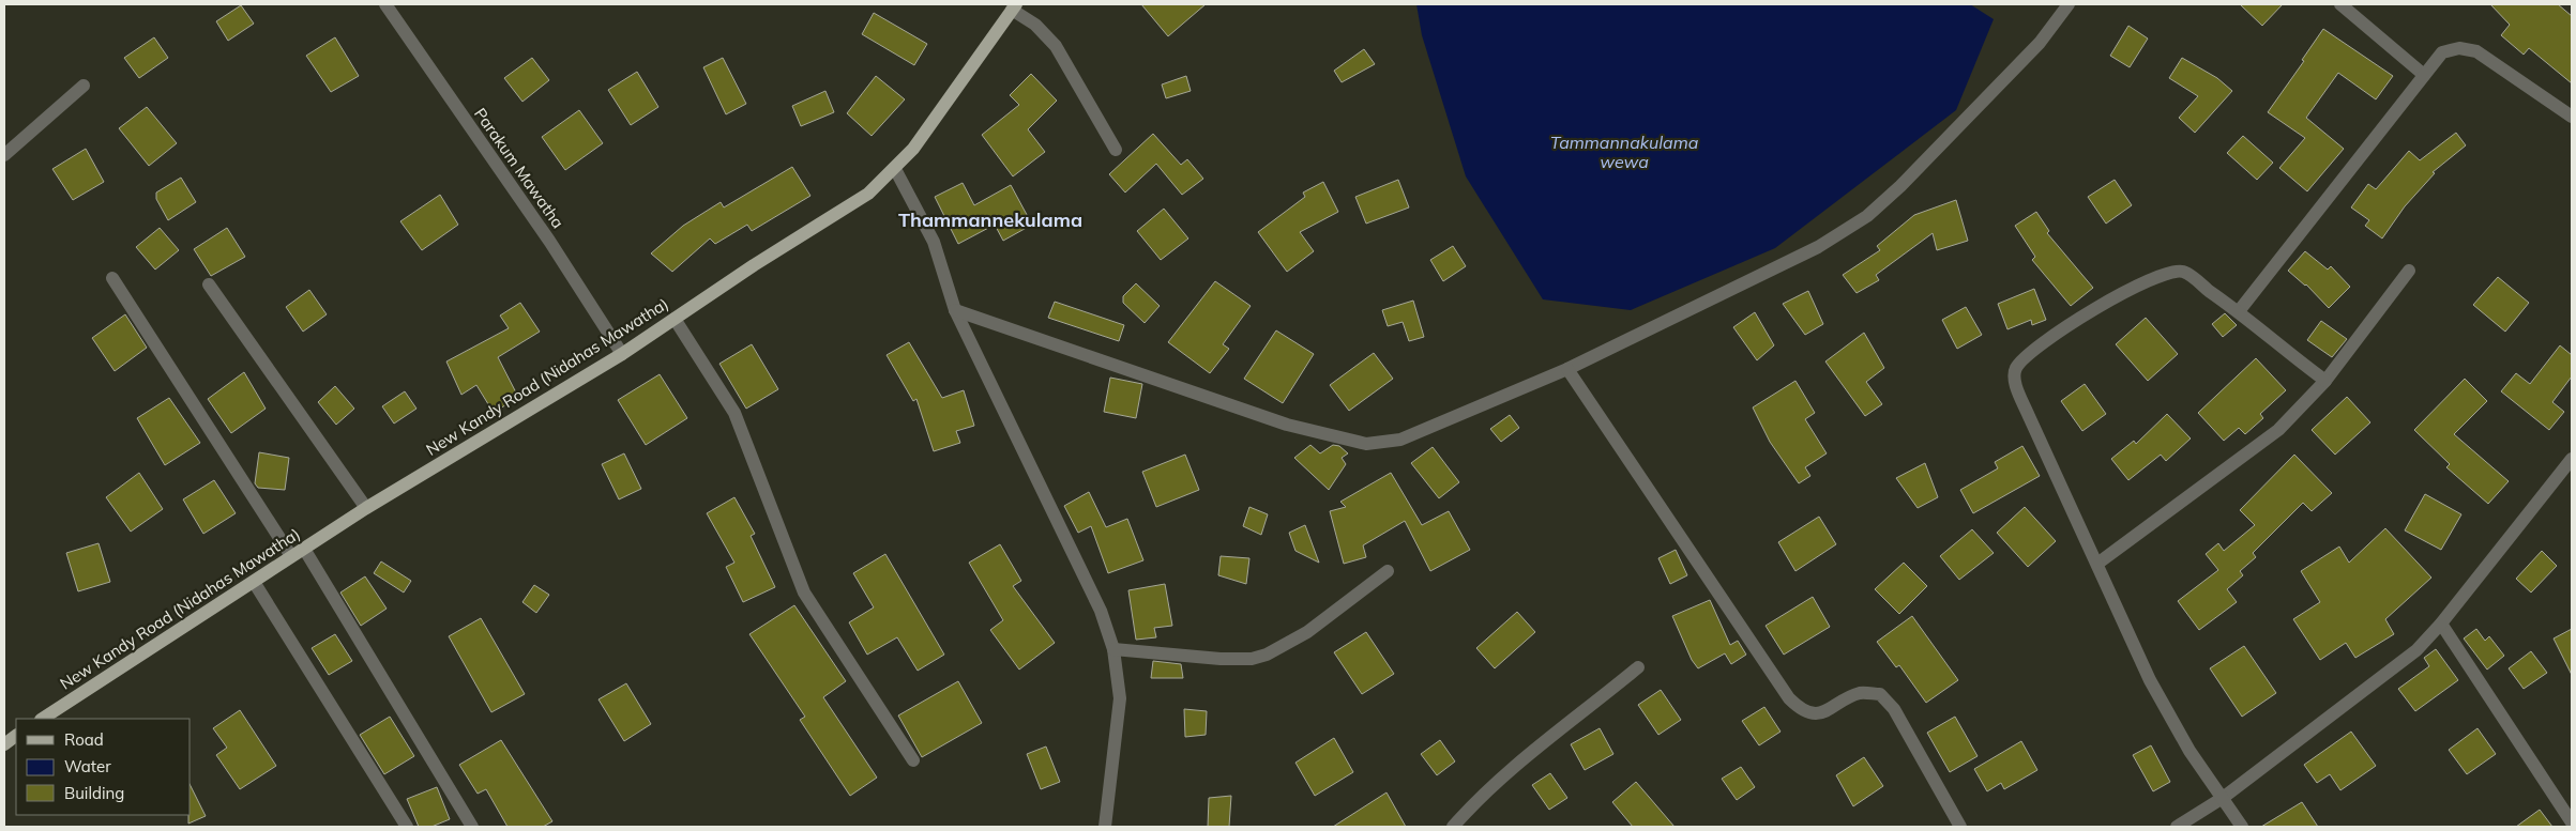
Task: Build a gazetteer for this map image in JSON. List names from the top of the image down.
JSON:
{
  "streets": {
    "main road": ["New Kandy Road (Nidahas Mawatha)"],
    "street": ["Parakum Mawatha"]
  },
  "crossings": [
    ["Parakum Mawatha", "New Kandy Road (Nidahas Mawatha)"]
  ],
  "districts": ["Thammannekulama"],
  "water": ["Tammannakulama wewa"],
  "legend": ["Road", "Water", "Building"]
}
